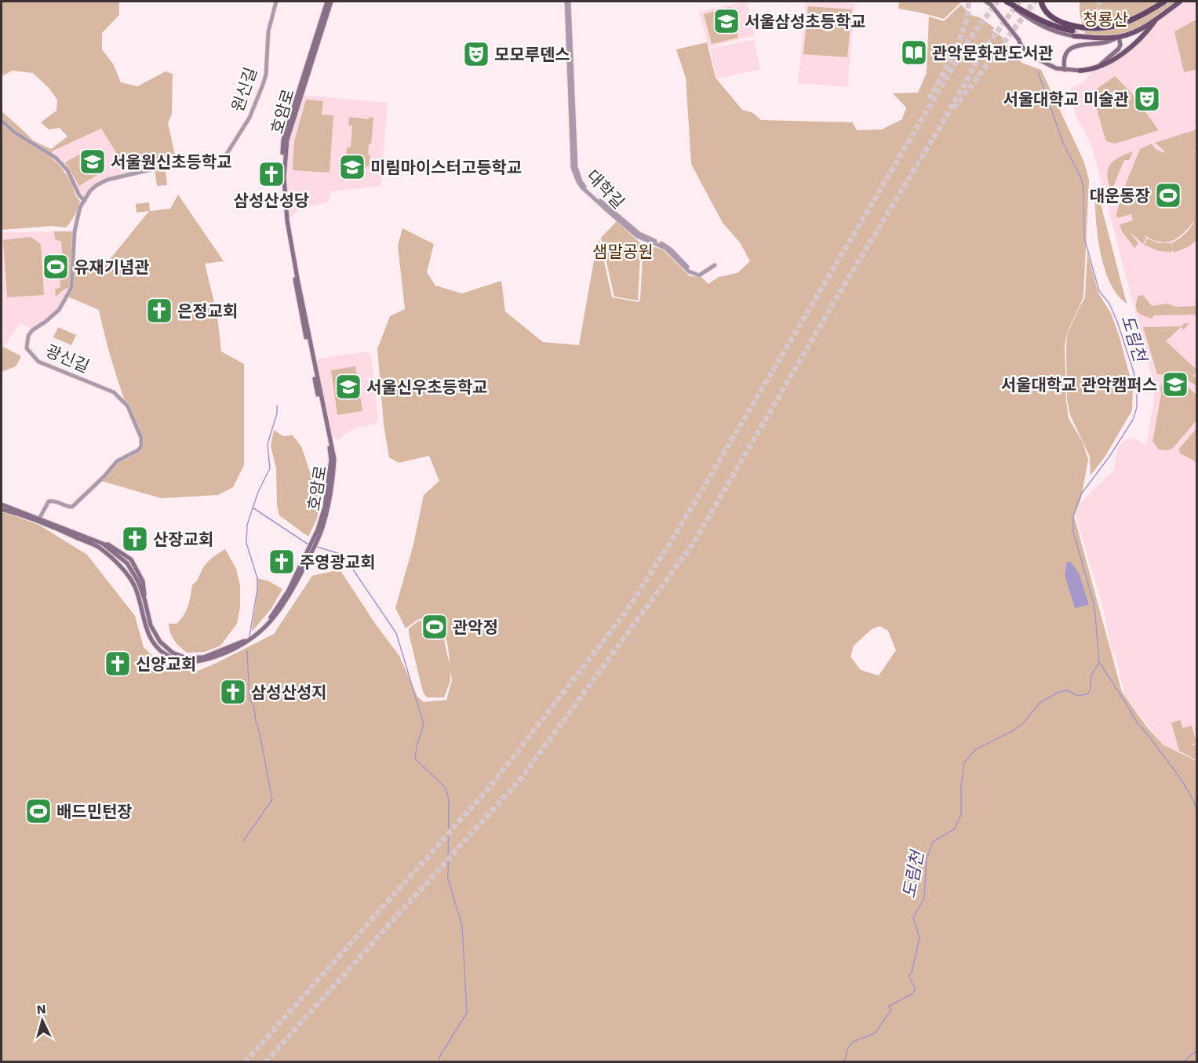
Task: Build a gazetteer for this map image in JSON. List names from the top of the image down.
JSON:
{
  "streets": {
    "main road": ["호암로"],
    "street": ["원신길", "대학길", "광신길"]
  },
  "crossings": [
    ["호암로", "광신길"]
  ],
  "water": ["도림천"],
  "parks": ["청룡산", "샘말공원"],
  "places": {
    "school or university": [
      "서울삼성초등학교",
      "서울원신초등학교",
      "미림마이스터고등학교",
      "서울대학교 관악캠퍼스",
      "서울신우초등학교"
    ],
    "library": ["관악문화관도서관"],
    "theatre": ["모모루덴스", "서울대학교 미술관"],
    "church": [
      "삼성산성당",
      "은정교회",
      "산장교회",
      "주영광교회",
      "신양교회",
      "삼성산성지"
    ],
    "sports": [
      "대운동장",
      "유재기념관",
      "관악정",
      "배드민턴장"
    ]
  },
  "north": "top"
}
